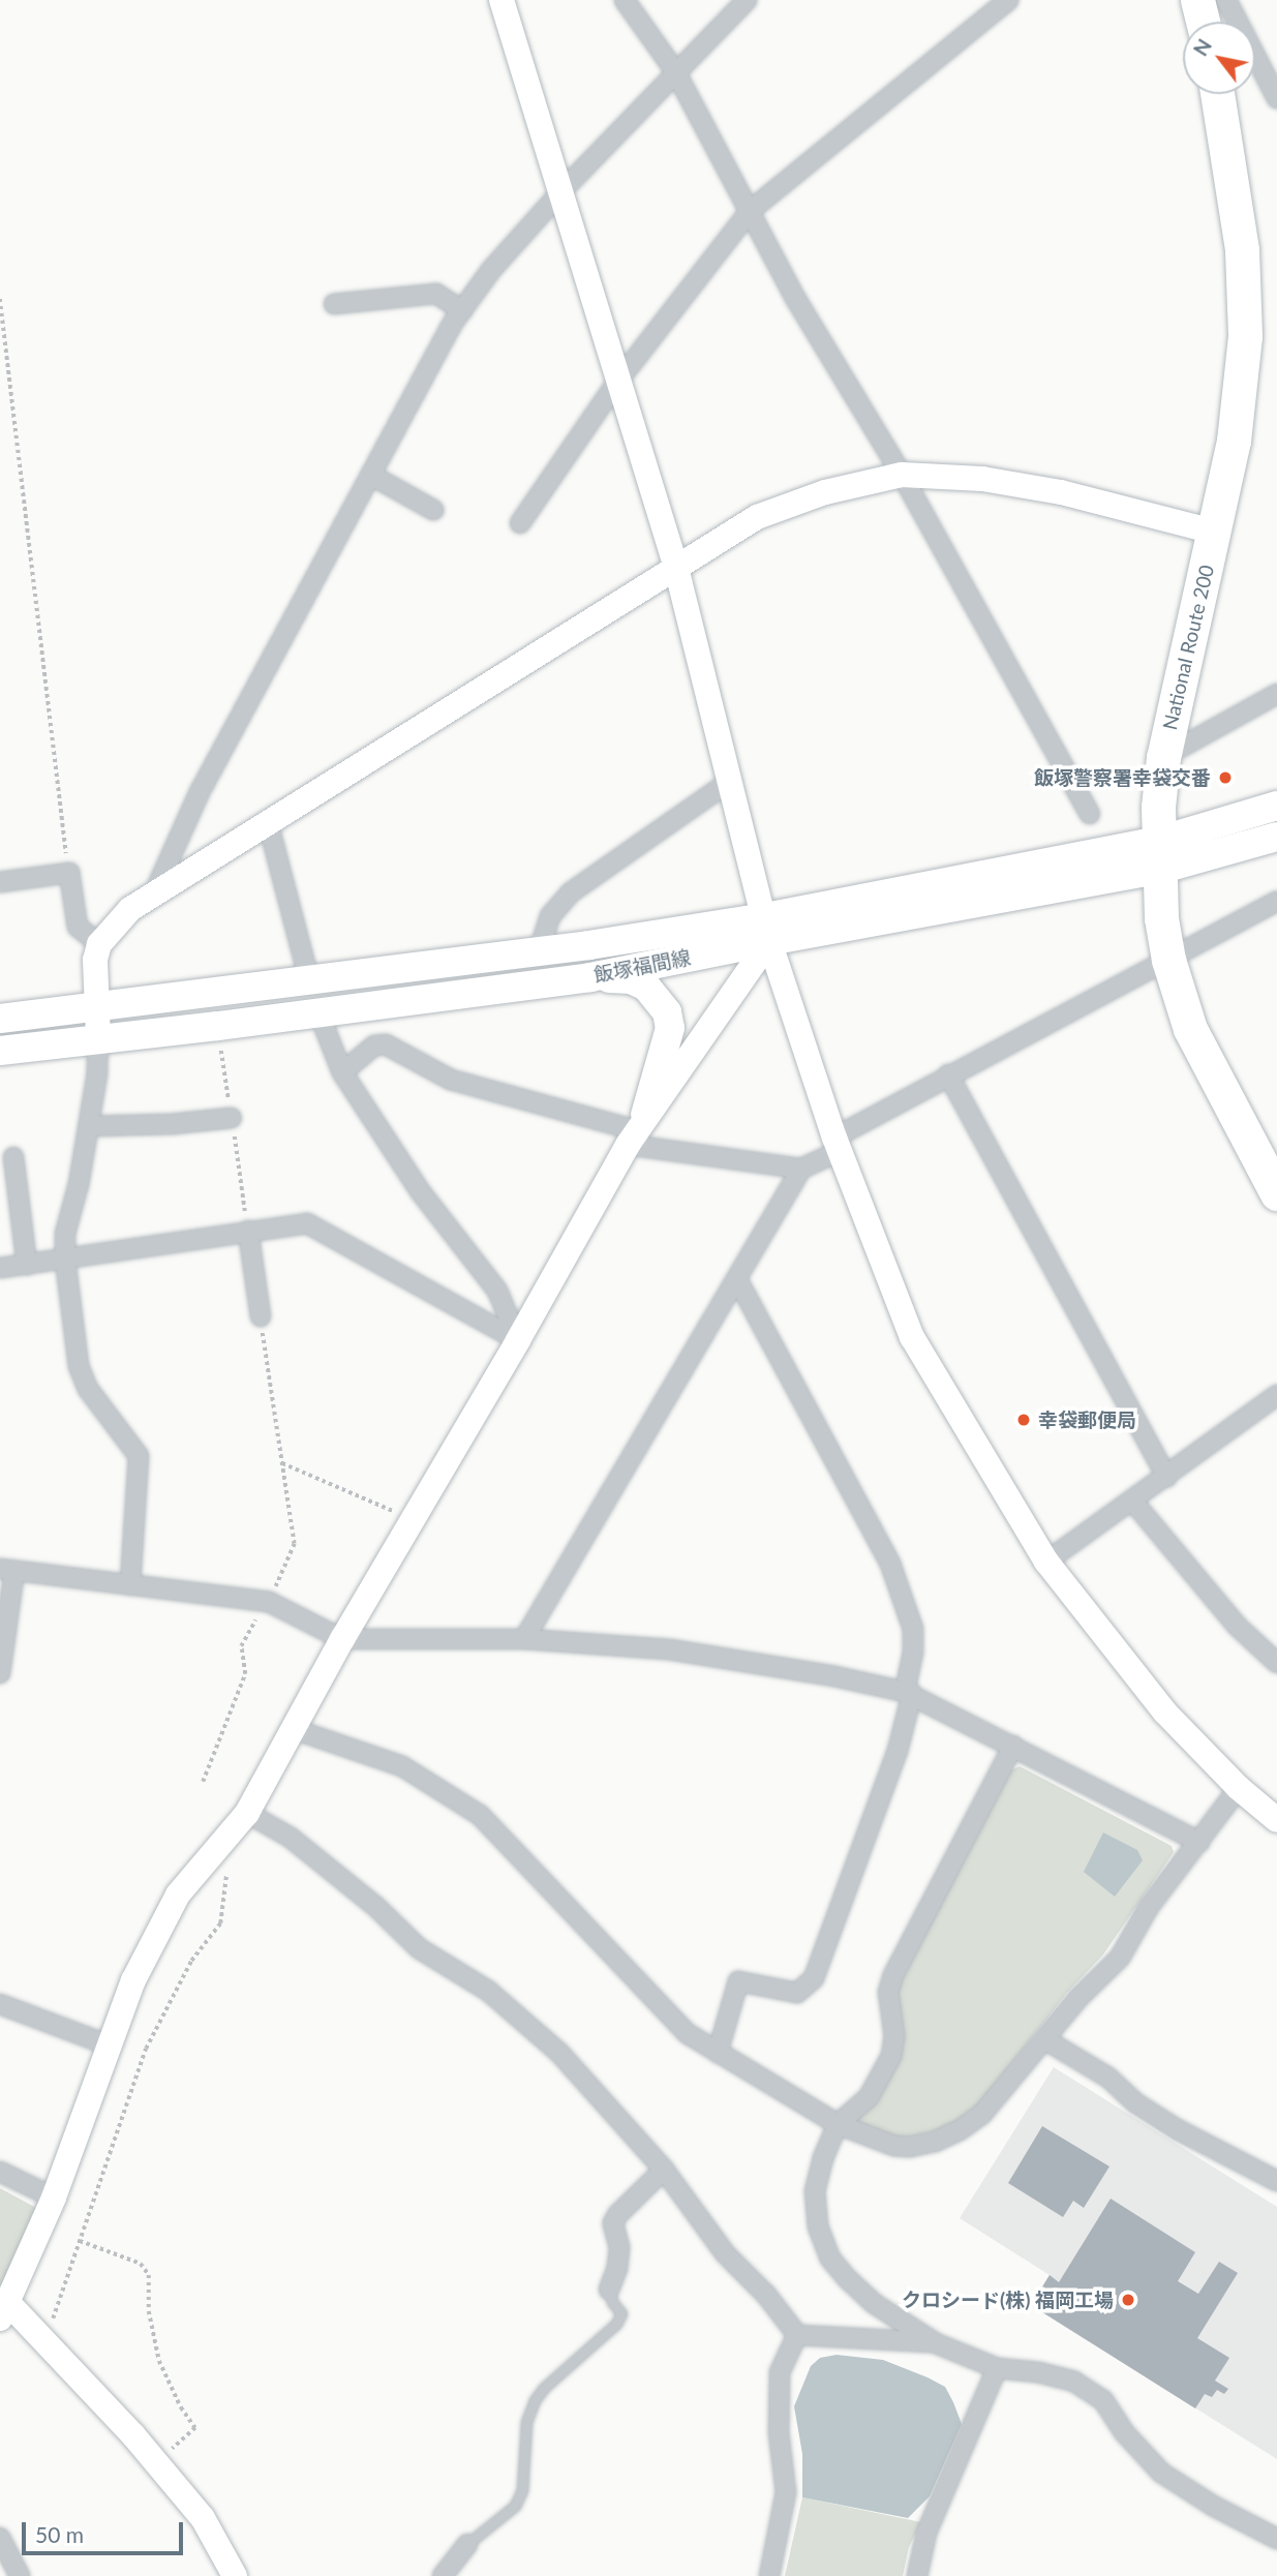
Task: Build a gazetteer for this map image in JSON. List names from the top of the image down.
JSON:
{
  "streets": {
    "highway": ["National Route 200"],
    "main road": ["飯塚福間線"]
  },
  "crossings": [
    ["National Route 200", "飯塚福間線"]
  ],
  "places": ["飯塚警察署幸袋交番", "幸袋郵便局", "クロシード(株) 福岡工場"],
  "scale_bar": "50 m",
  "north": "top left"
}
